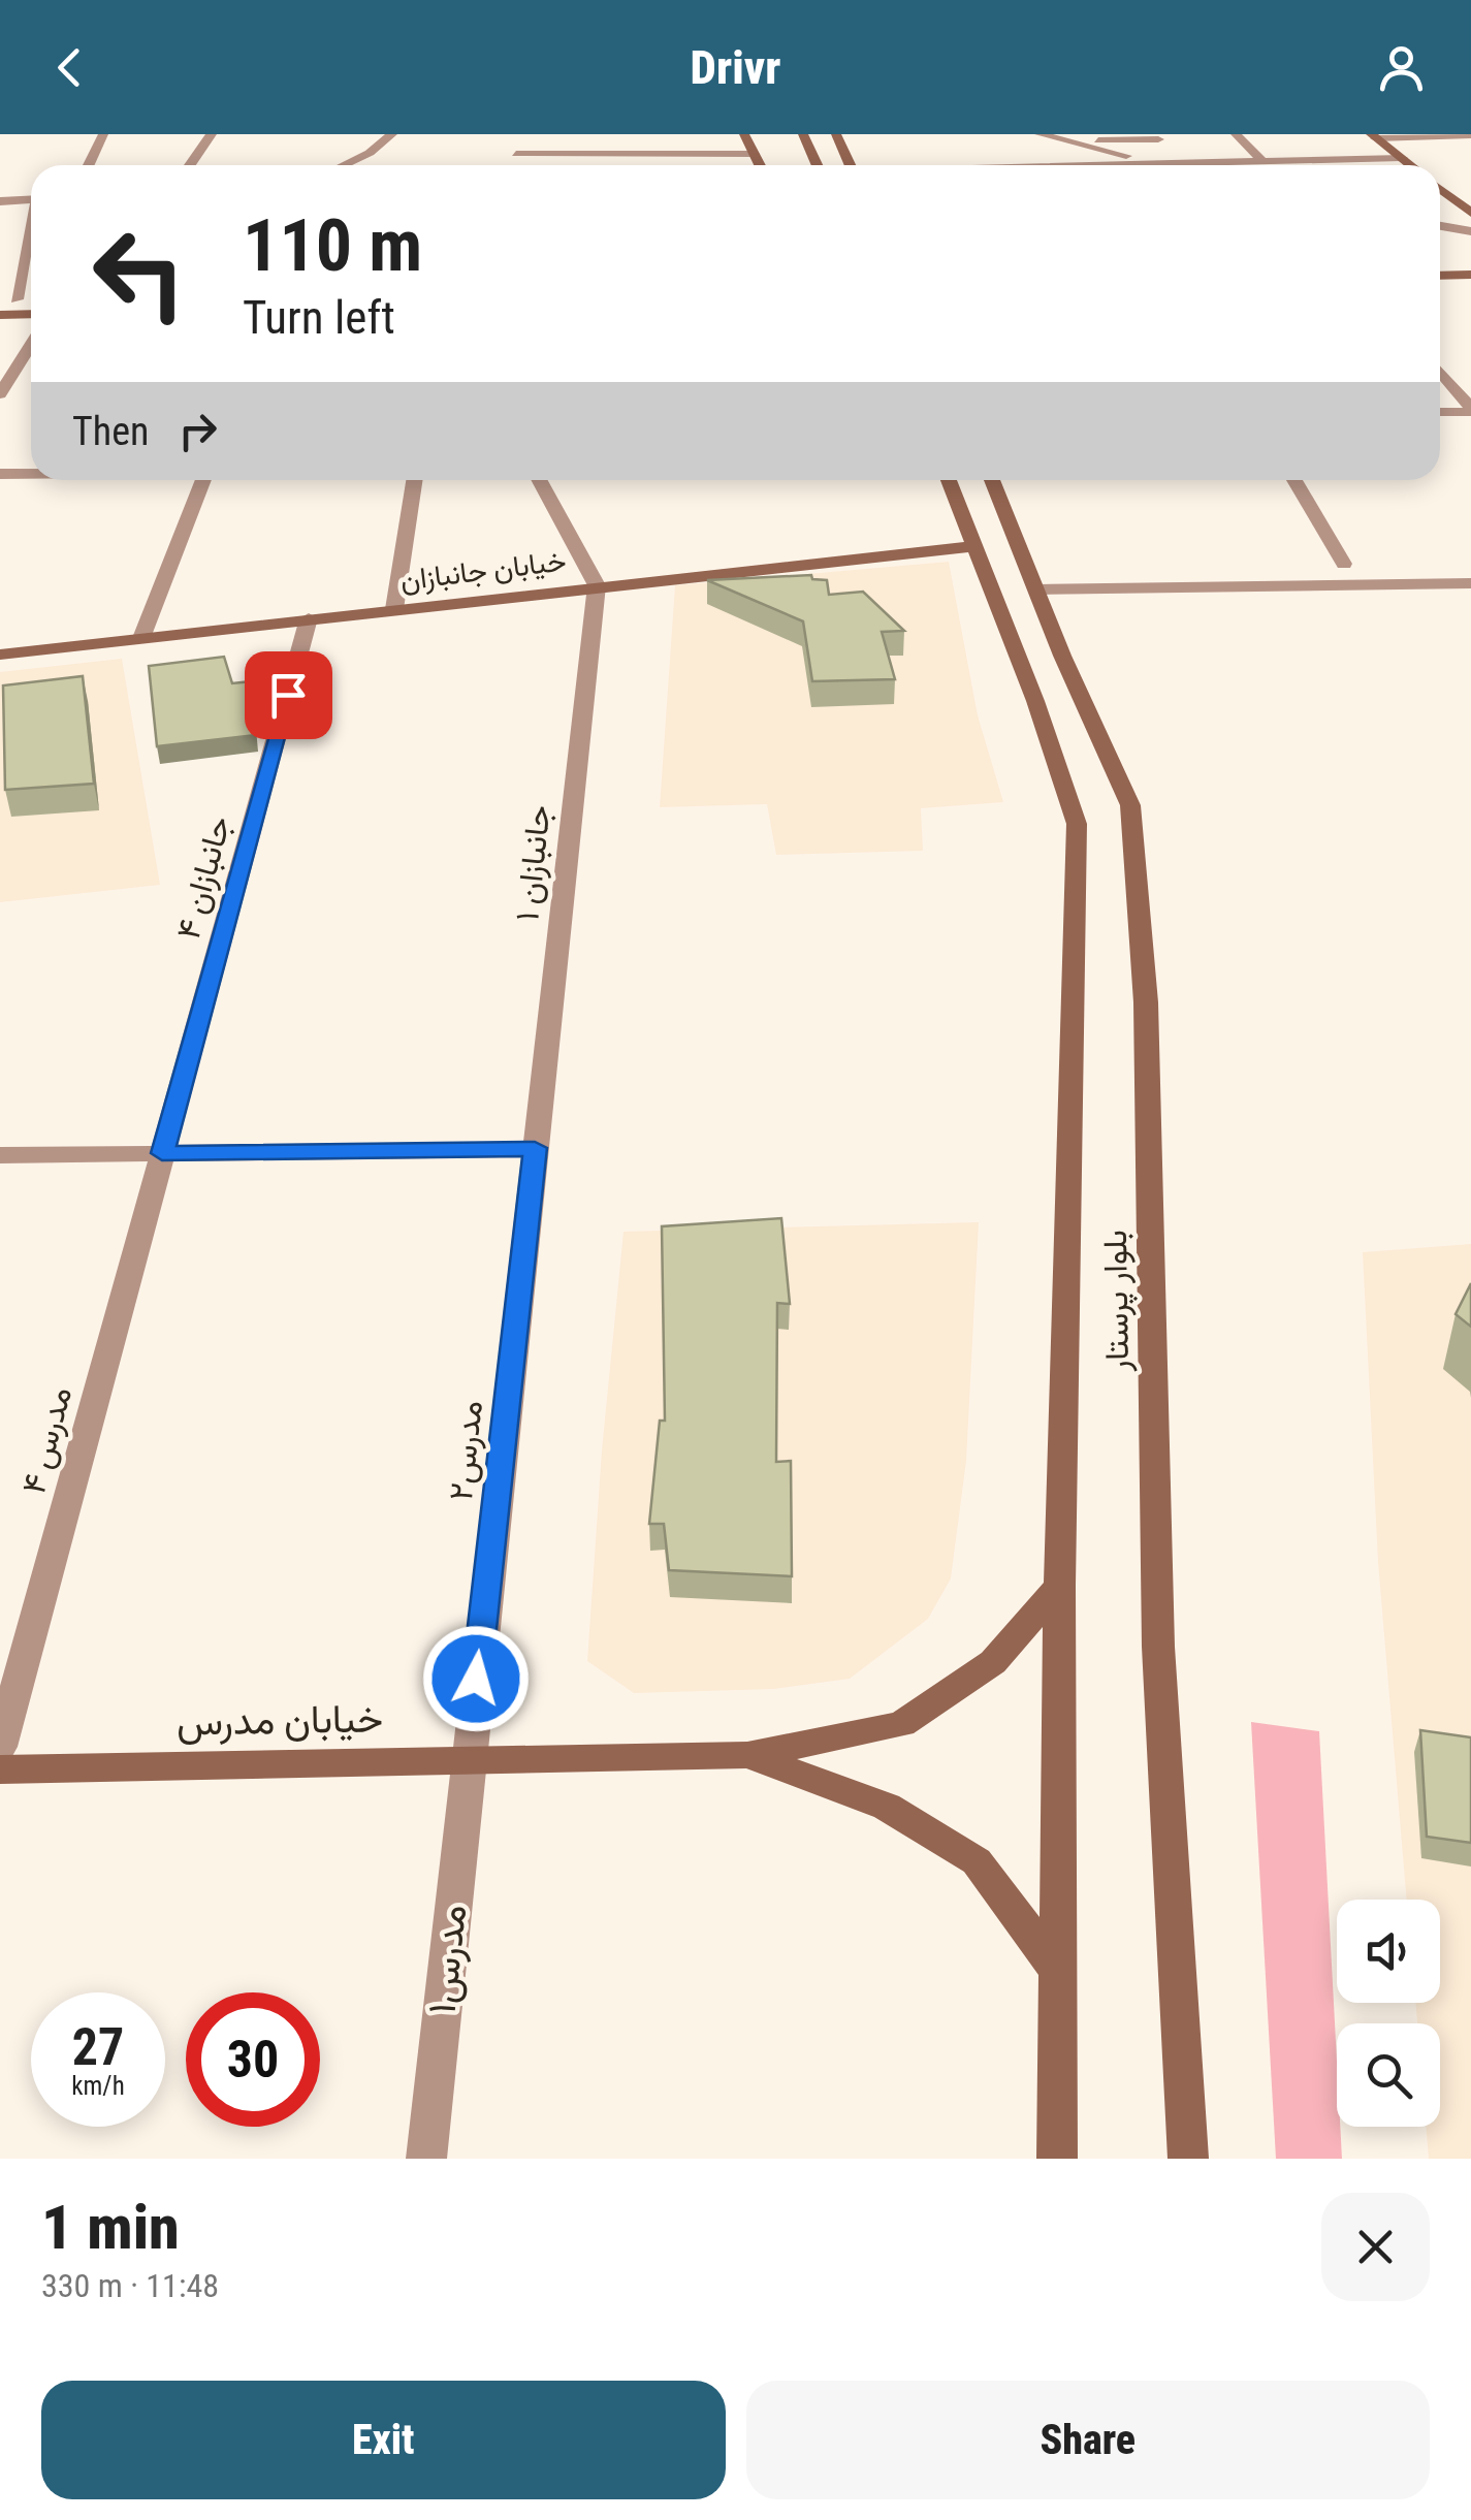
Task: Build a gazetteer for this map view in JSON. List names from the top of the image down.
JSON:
{
  "streets": {
    "main road": ["خیابان جانبازان", "بلوار پرستار", "خیابان مدرس"],
    "street": [
      "جانبازان ۱",
      "جانبازان ۴",
      "مدرس ۴",
      "مدرس۲",
      "مدرس۱"
    ]
  },
  "crossings": [
    ["خیابان جانبازان", "جانبازان ۱"],
    ["خیابان جانبازان", "جانبازان ۴"],
    ["خیابان جانبازان", "بلوار پرستار"],
    ["جانبازان ۱", "مدرس۲"],
    ["جانبازان ۴", "مدرس ۴"],
    ["مدرس۲", "خیابان مدرس"],
    ["مدرس۲", "مدرس۱"],
    ["خیابان مدرس", "مدرس۱"]
  ],
  "page": {
    "header": "Drivr",
    "turn": ["110 m", "Turn left"],
    "then": "Then",
    "speed": "27 km/h",
    "limit": "30",
    "heading": ["1 min", "330 m · 11:48"],
    "buttons": ["Exit", "Share"]
  }
}
